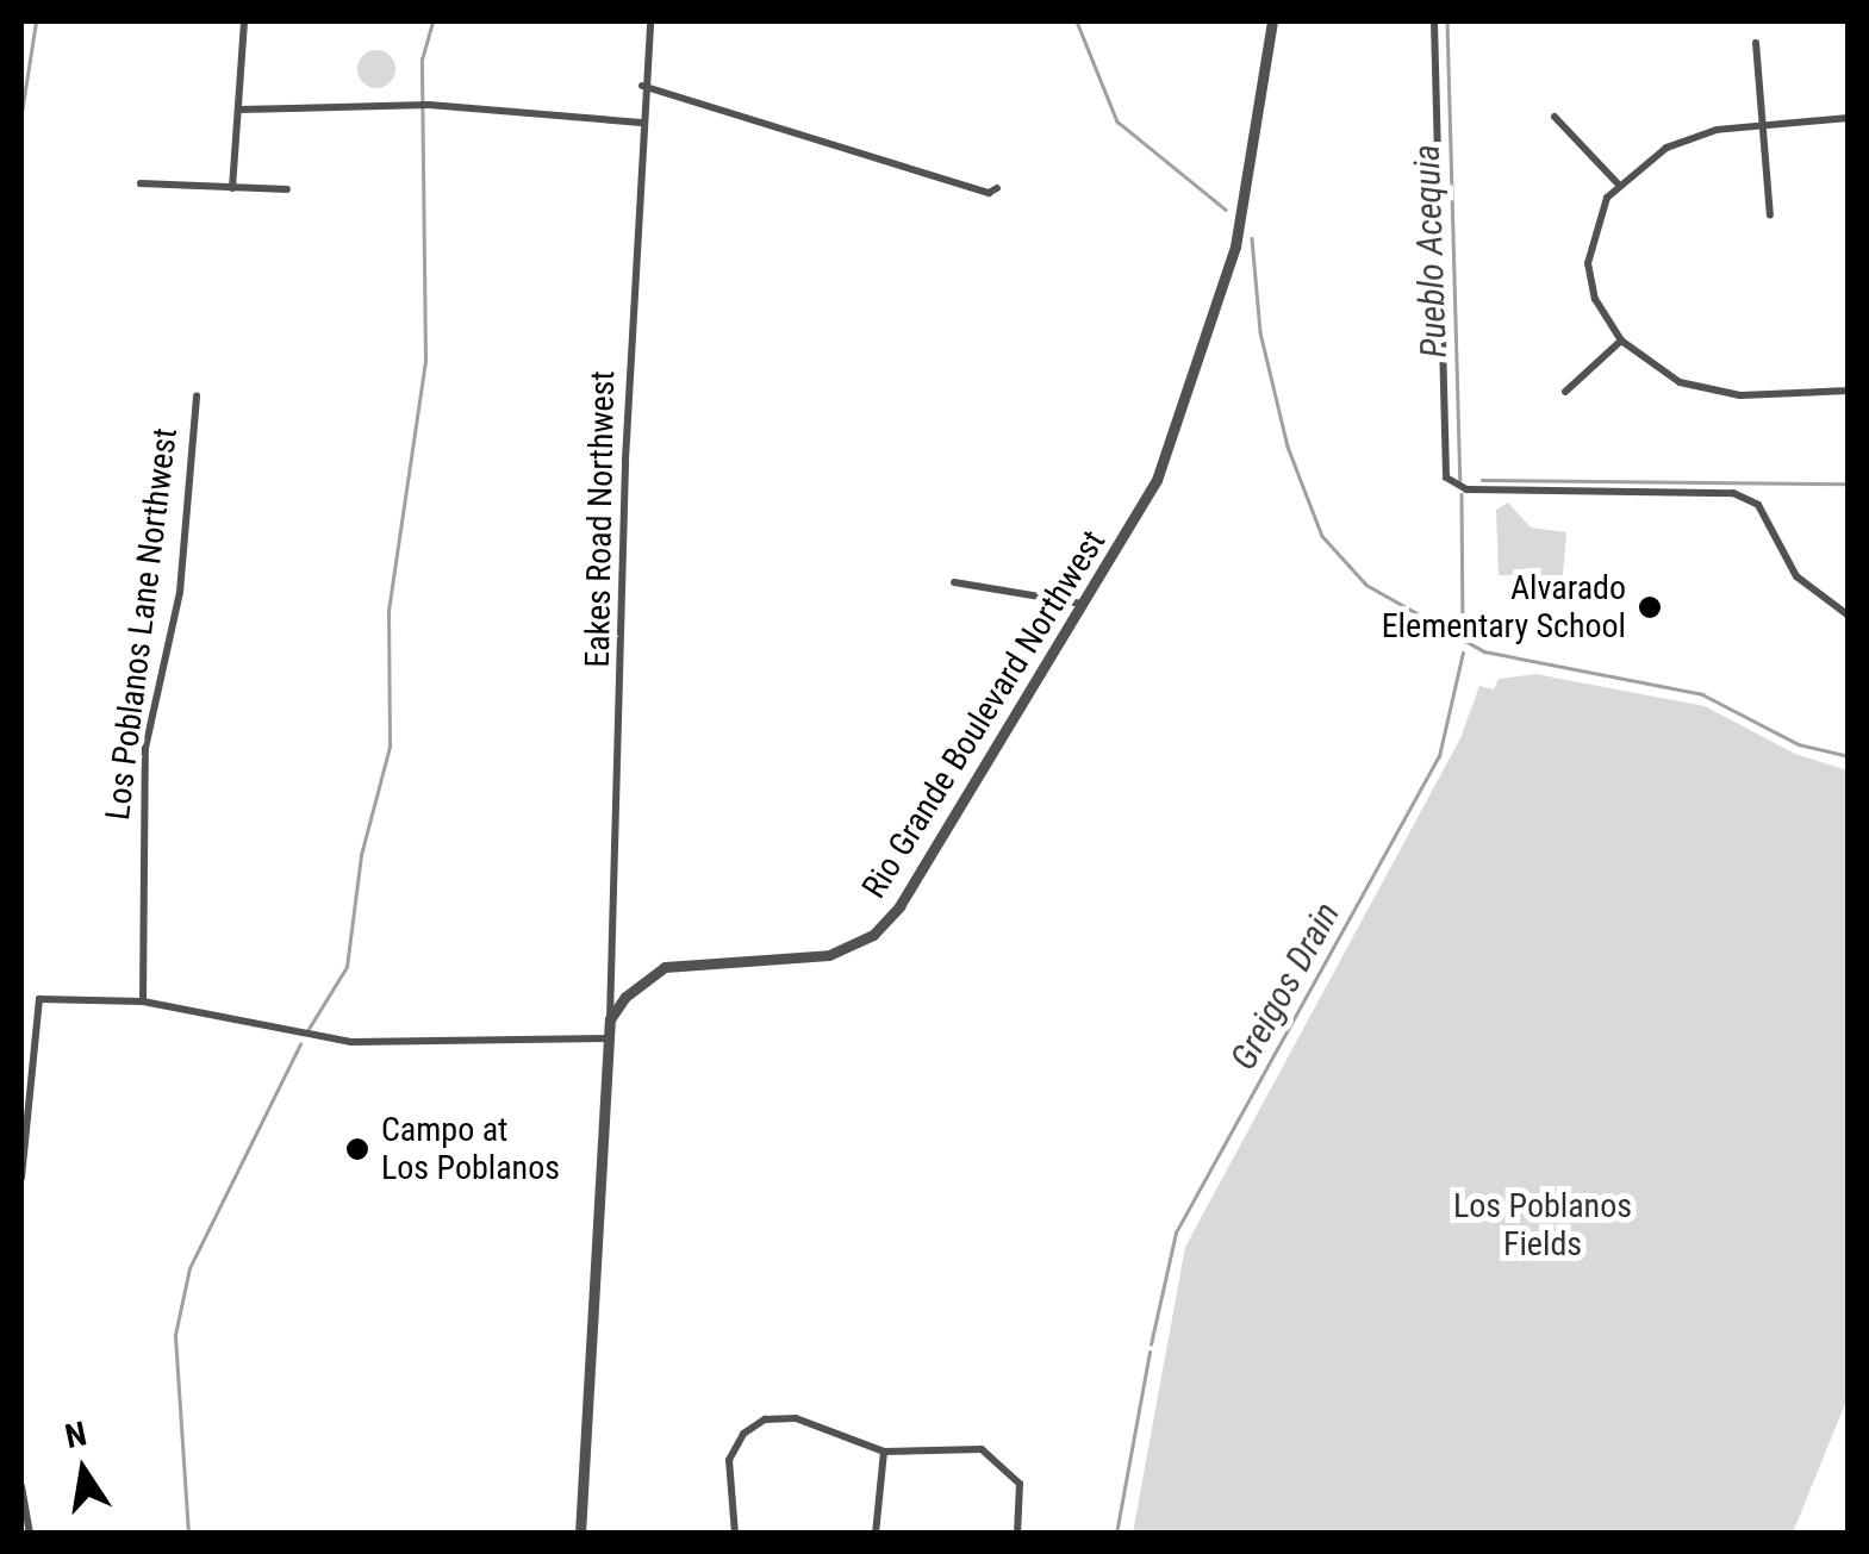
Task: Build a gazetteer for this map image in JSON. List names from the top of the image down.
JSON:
{
  "streets": {
    "street": ["Eakes Road Northwest", "Los Poblanos Lane Northwest", "Rio Grande Boulevard Northwest"]
  },
  "crossings": [
    ["Eakes Road Northwest", "Rio Grande Boulevard Northwest"]
  ],
  "water": ["Pueblo Acequia", "Greigos Drain"],
  "parks": ["Los Poblanos Fields"],
  "places": ["Alvarado Elementary School", "Campo at Los Poblanos"],
  "north": "top"
}
